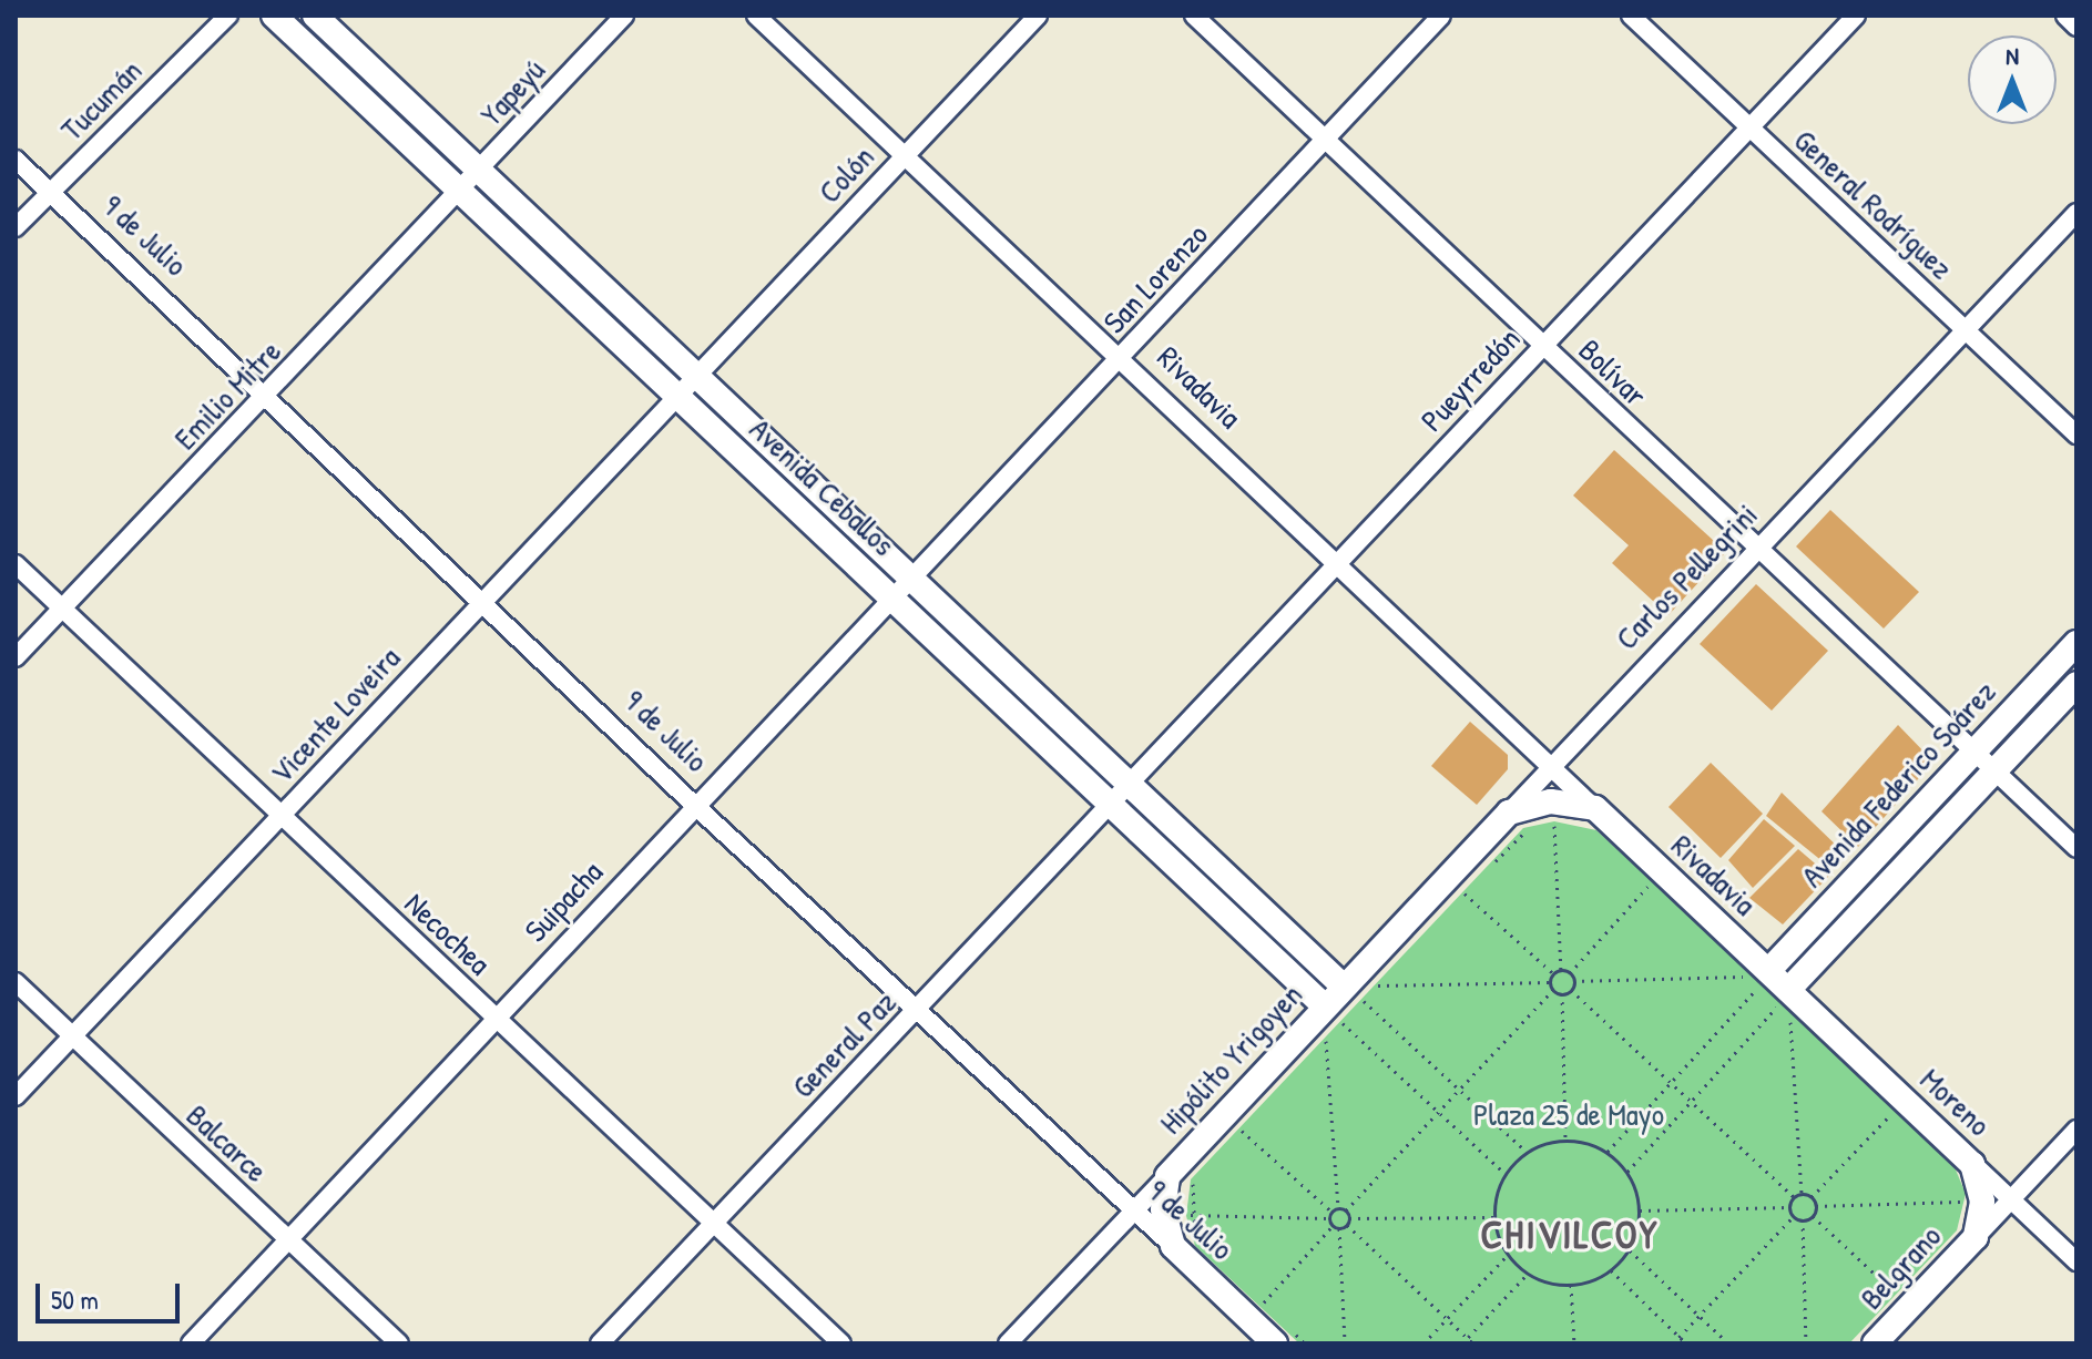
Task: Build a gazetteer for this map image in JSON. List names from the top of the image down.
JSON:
{
  "streets": {
    "main road": [
      "9 de Julio",
      "Rivadavia",
      "Avenida Ceballos",
      "Carlos Pellegrini",
      "Avenida Federico Soárez",
      "Hipólito Yrigoyen",
      "Moreno",
      "Belgrano"
    ],
    "street": [
      "Yapeyú",
      "Tucumán",
      "Colón",
      "General Rodríguez",
      "San Lorenzo",
      "Bolívar",
      "Pueyrredón",
      "Emilio Mitre",
      "Vicente Loveira",
      "Suipacha",
      "Necochea",
      "General Paz",
      "Balcarce"
    ]
  },
  "crossings": [
    ["Yapeyú", "Emilio Mitre"],
    ["Yapeyú", "Avenida Ceballos"],
    ["Tucumán", "9 de Julio"],
    ["Colón", "Rivadavia"],
    ["Colón", "Avenida Ceballos"],
    ["Colón", "Vicente Loveira"],
    ["General Rodríguez", "Pueyrredón"],
    ["General Rodríguez", "Carlos Pellegrini"],
    ["9 de Julio", "Emilio Mitre"],
    ["9 de Julio", "Vicente Loveira"],
    ["9 de Julio", "Suipacha"],
    ["9 de Julio", "General Paz"],
    ["9 de Julio", "Hipólito Yrigoyen"],
    ["San Lorenzo", "Bolívar"],
    ["San Lorenzo", "Rivadavia"],
    ["San Lorenzo", "Avenida Ceballos"],
    ["San Lorenzo", "Suipacha"],
    ["Bolívar", "Pueyrredón"],
    ["Bolívar", "Carlos Pellegrini"],
    ["Bolívar", "Avenida Federico Soárez"],
    ["Pueyrredón", "Rivadavia"],
    ["Pueyrredón", "Avenida Ceballos"],
    ["Pueyrredón", "General Paz"],
    ["Rivadavia", "Carlos Pellegrini"],
    ["Rivadavia", "Avenida Federico Soárez"],
    ["Rivadavia", "Moreno"],
    ["Emilio Mitre", "Avenida Ceballos"],
    ["Emilio Mitre", "Necochea"],
    ["Avenida Ceballos", "Carlos Pellegrini"],
    ["Avenida Ceballos", "Vicente Loveira"],
    ["Avenida Ceballos", "Suipacha"],
    ["Avenida Ceballos", "General Paz"],
    ["Avenida Ceballos", "Hipólito Yrigoyen"],
    ["Carlos Pellegrini", "Hipólito Yrigoyen"],
    ["Vicente Loveira", "Necochea"],
    ["Vicente Loveira", "Balcarce"],
    ["Avenida Federico Soárez", "Moreno"],
    ["Suipacha", "Necochea"],
    ["Suipacha", "Balcarce"],
    ["Necochea", "General Paz"],
    ["Moreno", "Belgrano"]
  ],
  "districts": ["CHIVILCOY"],
  "parks": ["Plaza 25 de Mayo"],
  "scale_bar": "50 m",
  "north": "top"
}
